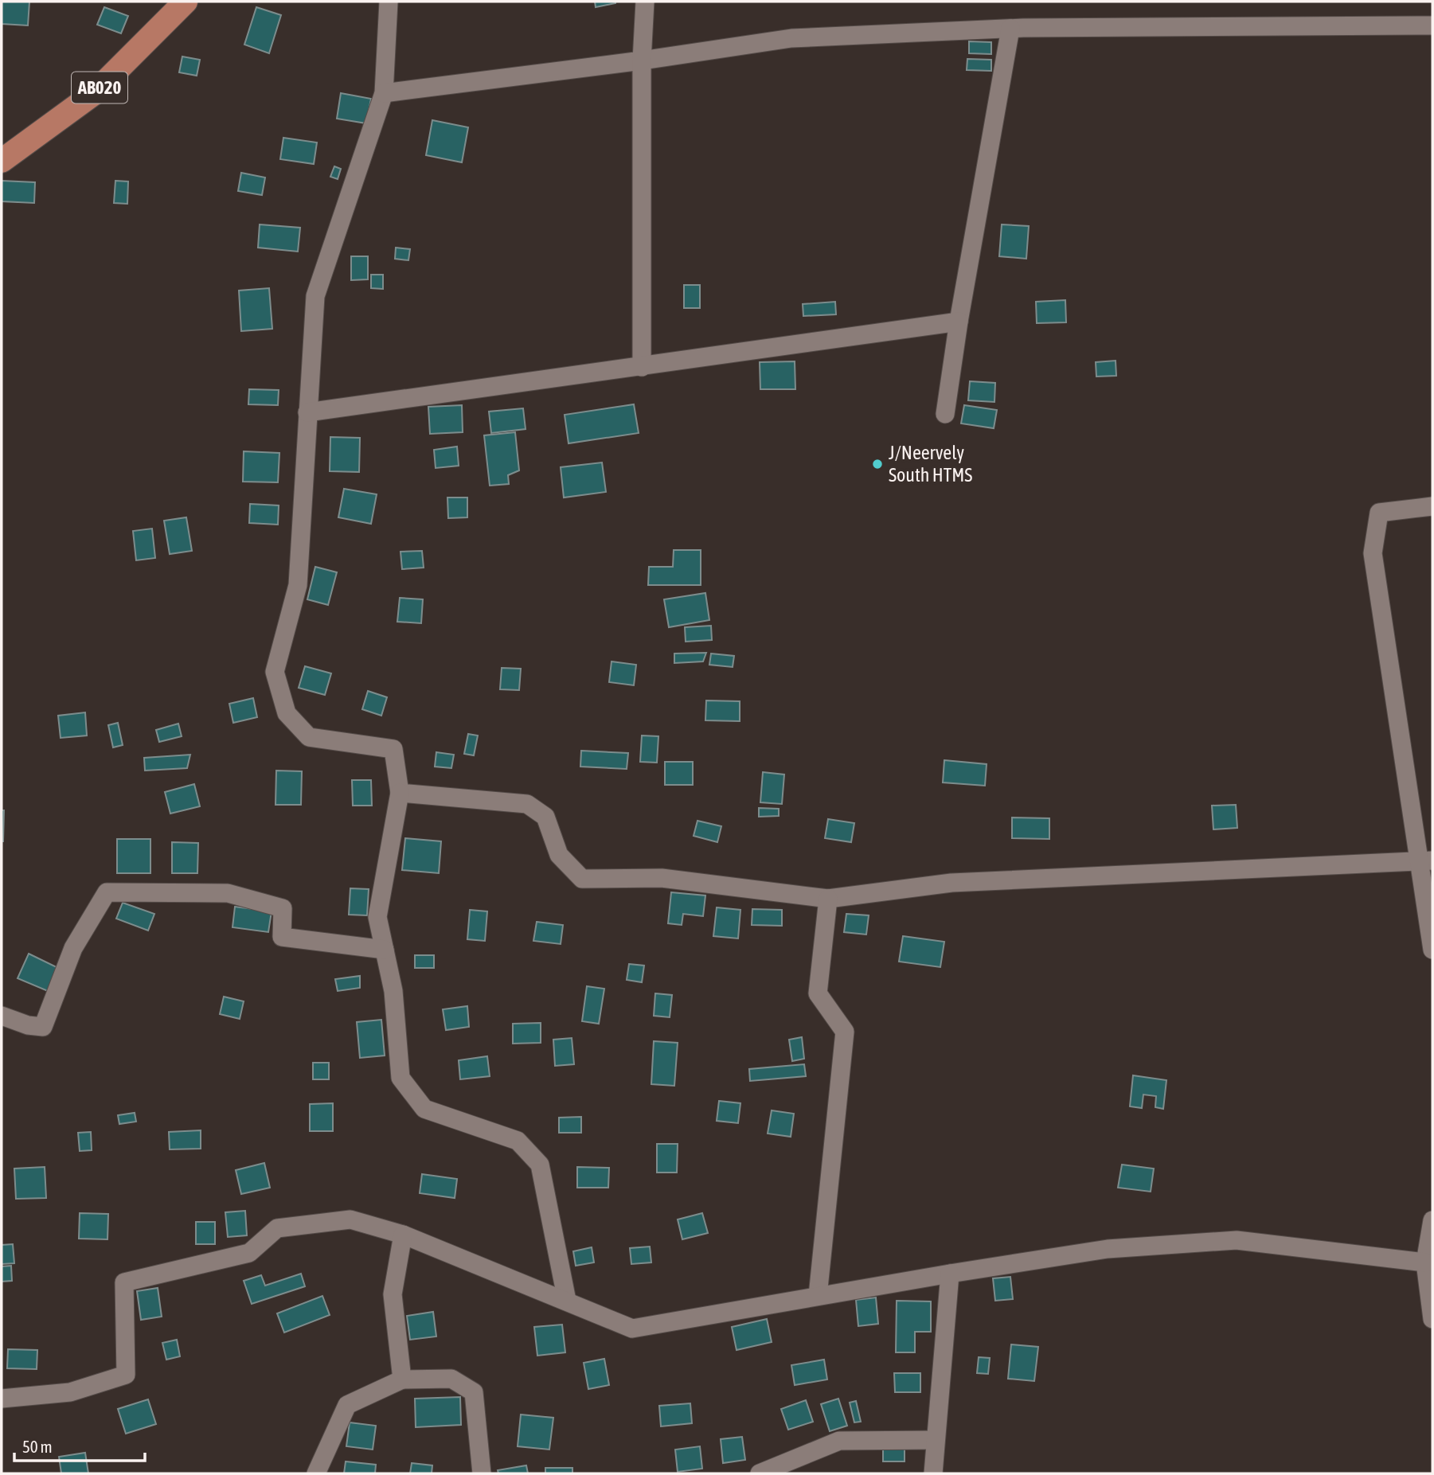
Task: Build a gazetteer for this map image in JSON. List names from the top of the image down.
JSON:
{
  "streets": {
    "main road": ["AB020"]
  },
  "places": ["J/Neervely South HTMS"],
  "scale_bar": "50 m"
}
